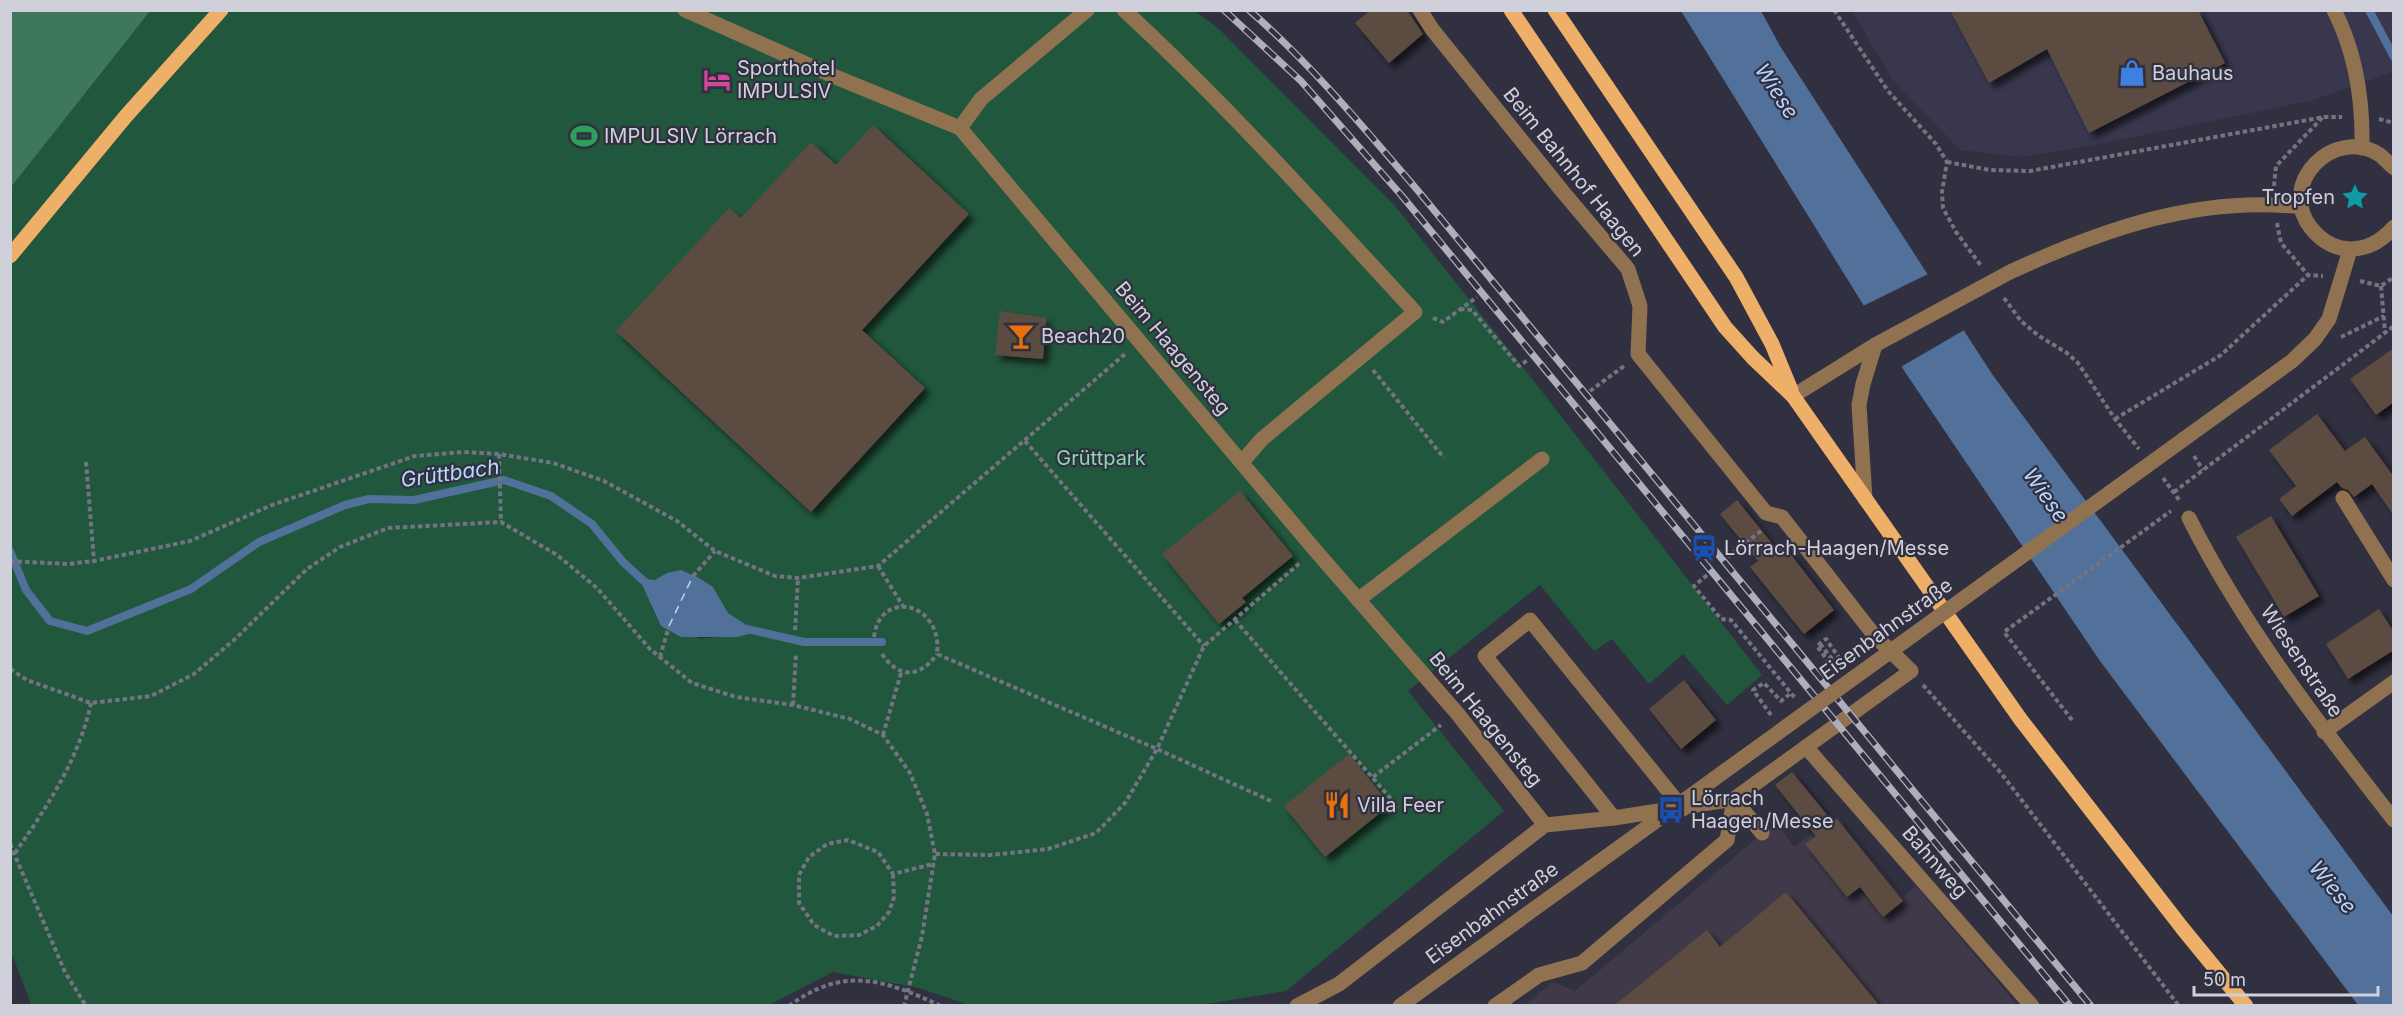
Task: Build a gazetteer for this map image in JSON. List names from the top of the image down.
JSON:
{
  "streets": {
    "street": [
      "Beim Bahnhof Haagen",
      "Beim Haagensteg",
      "Eisenbahnstraße",
      "Wiesenstraße",
      "Bahnweg"
    ]
  },
  "water": ["Wiese", "Grüttbach"],
  "parks": ["Grüttpark"],
  "places": {
    "shop": ["Bauhaus"],
    "hotel": ["Sporthotel IMPULSIV"],
    "sports": ["IMPULSIV Lörrach"],
    "place": ["Tropfen"],
    "bar": ["Beach20"],
    "station": ["Lörrach-Haagen/Messe"],
    "restaurant": ["Villa Feer"],
    "bus stop": ["Lörrach Haagen/Messe"]
  },
  "scale_bar": "50 m"
}
